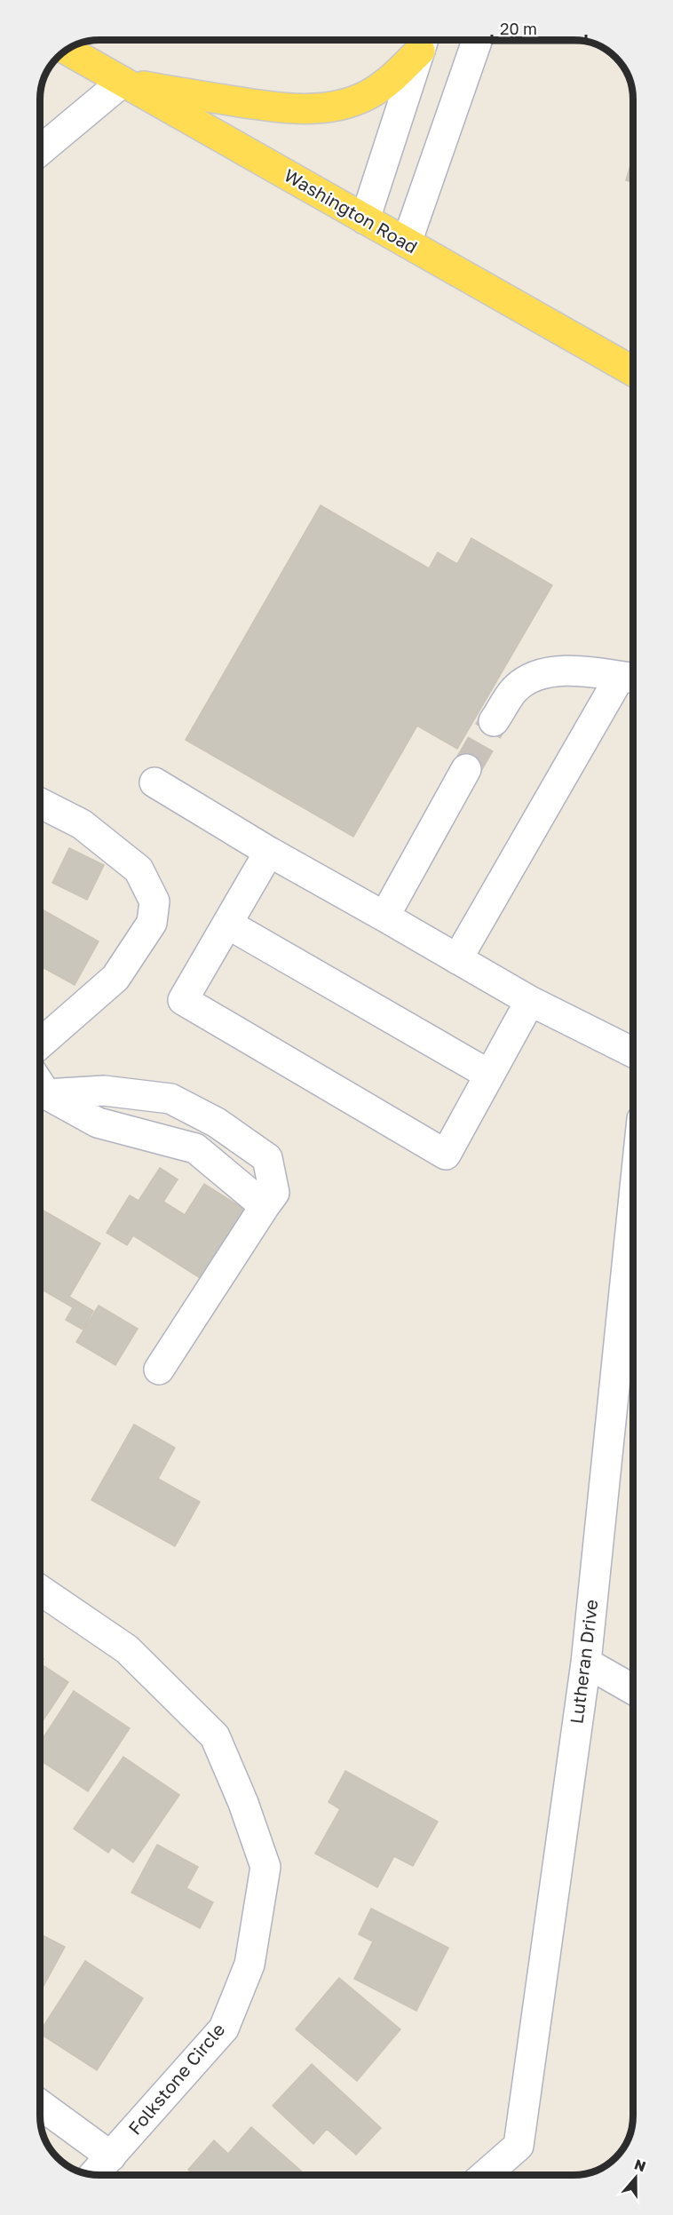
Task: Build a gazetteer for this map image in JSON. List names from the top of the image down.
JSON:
{
  "streets": {
    "main road": ["Washington Road"],
    "street": ["Lutheran Drive", "Folkstone Circle"]
  },
  "scale_bar": "20 m",
  "north": "top"
}
